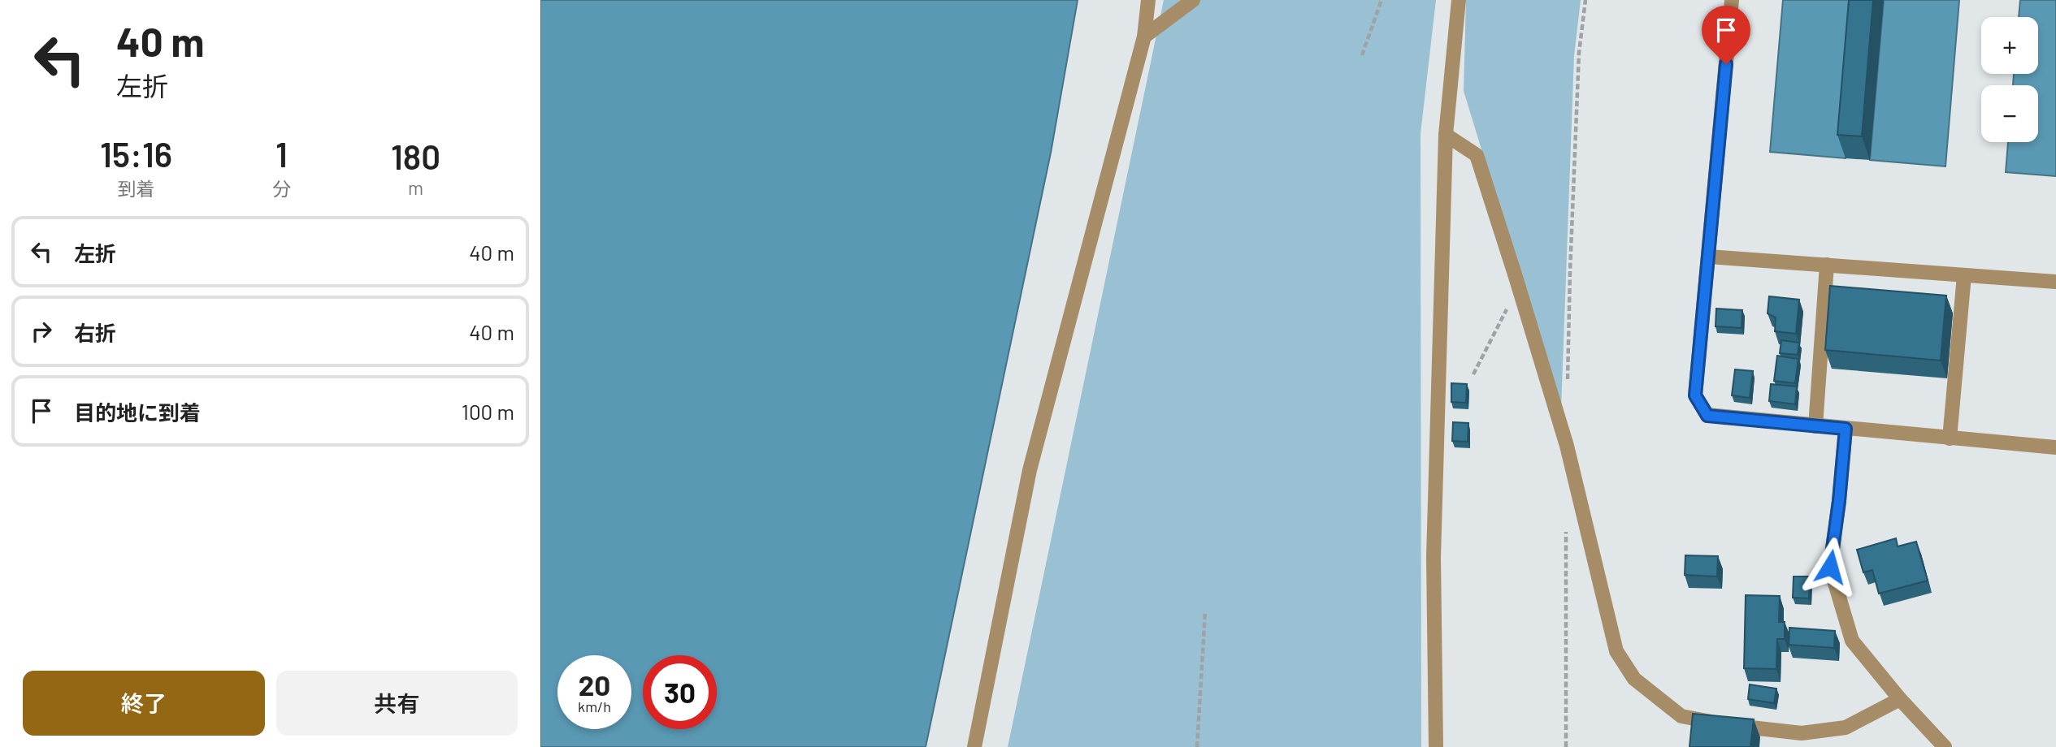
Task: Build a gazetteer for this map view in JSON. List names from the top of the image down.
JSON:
{
  "page": {
    "turn": ["40 m", "左折"],
    "map_buttons": ["+", "−"],
    "eta": [
      "15:16",
      "到着",
      "1",
      "分",
      "180",
      "m"
    ],
    "list": [
      {
        "name": "左折",
        "value": "40 m"
      },
      {
        "name": "右折",
        "value": "40 m"
      },
      {
        "name": "目的地に到着",
        "value": "100 m"
      }
    ],
    "speed": "20 km/h",
    "limit": "30",
    "buttons": ["終了", "共有"]
  }
}
